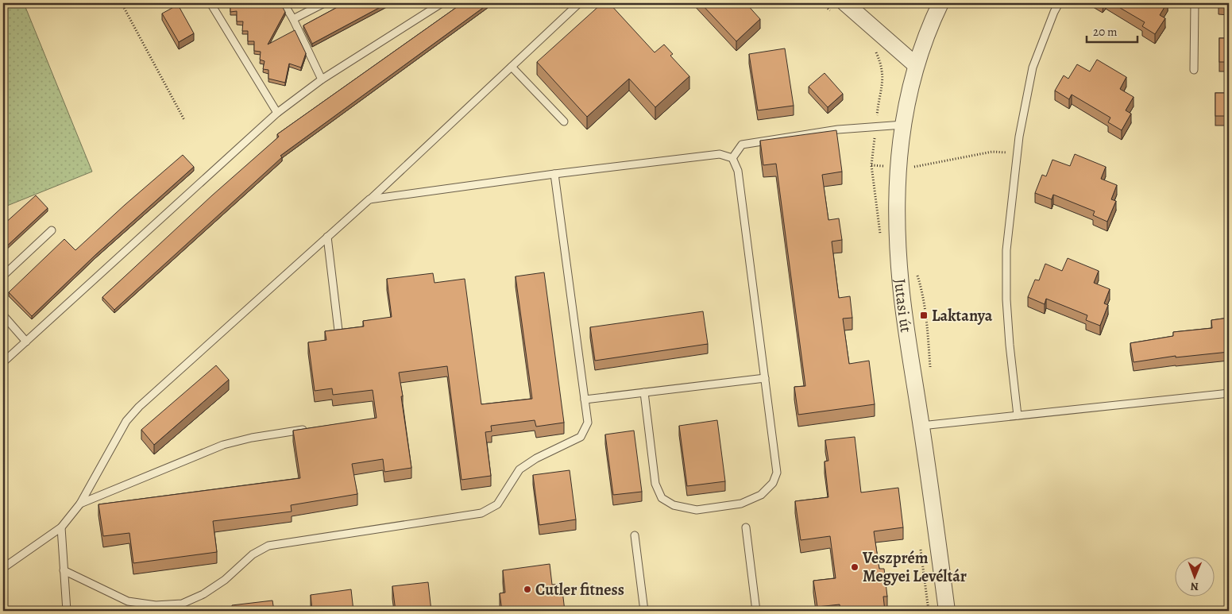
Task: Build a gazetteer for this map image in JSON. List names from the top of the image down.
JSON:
{
  "streets": {
    "street": ["Jutasi út"]
  },
  "places": {
    "transit": ["Laktanya"],
    "other": ["Veszprém Megyei Levéltár", "Cutler fitness"]
  },
  "scale_bar": "20 m",
  "north": "bottom"
}
